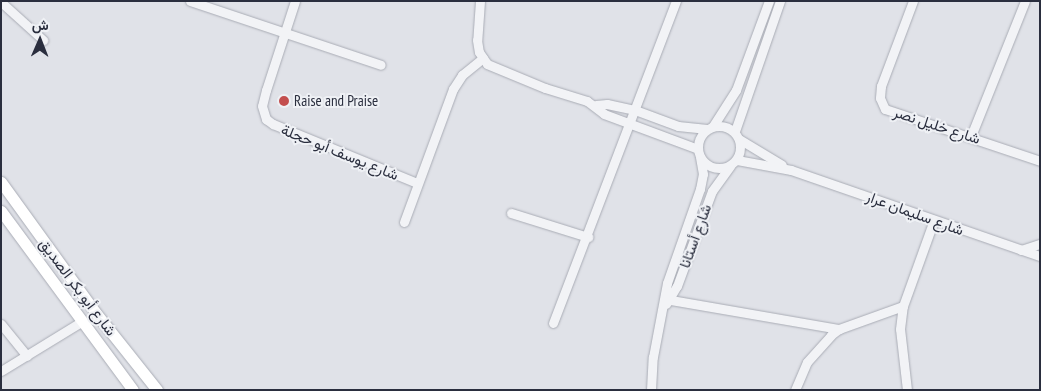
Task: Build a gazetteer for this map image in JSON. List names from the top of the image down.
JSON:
{
  "streets": {
    "main road": ["شارع أبو بكر الصديق"],
    "street": [
      "شارع خليل نصر",
      "شارع يوسف أبو حجلة",
      "شارع سليمان عرار",
      "شارع أستانا"
    ]
  },
  "crossings": [
    ["شارع سليمان عرار", "شارع أستانا"]
  ],
  "places": ["Raise and Praise"],
  "north": "top"
}
